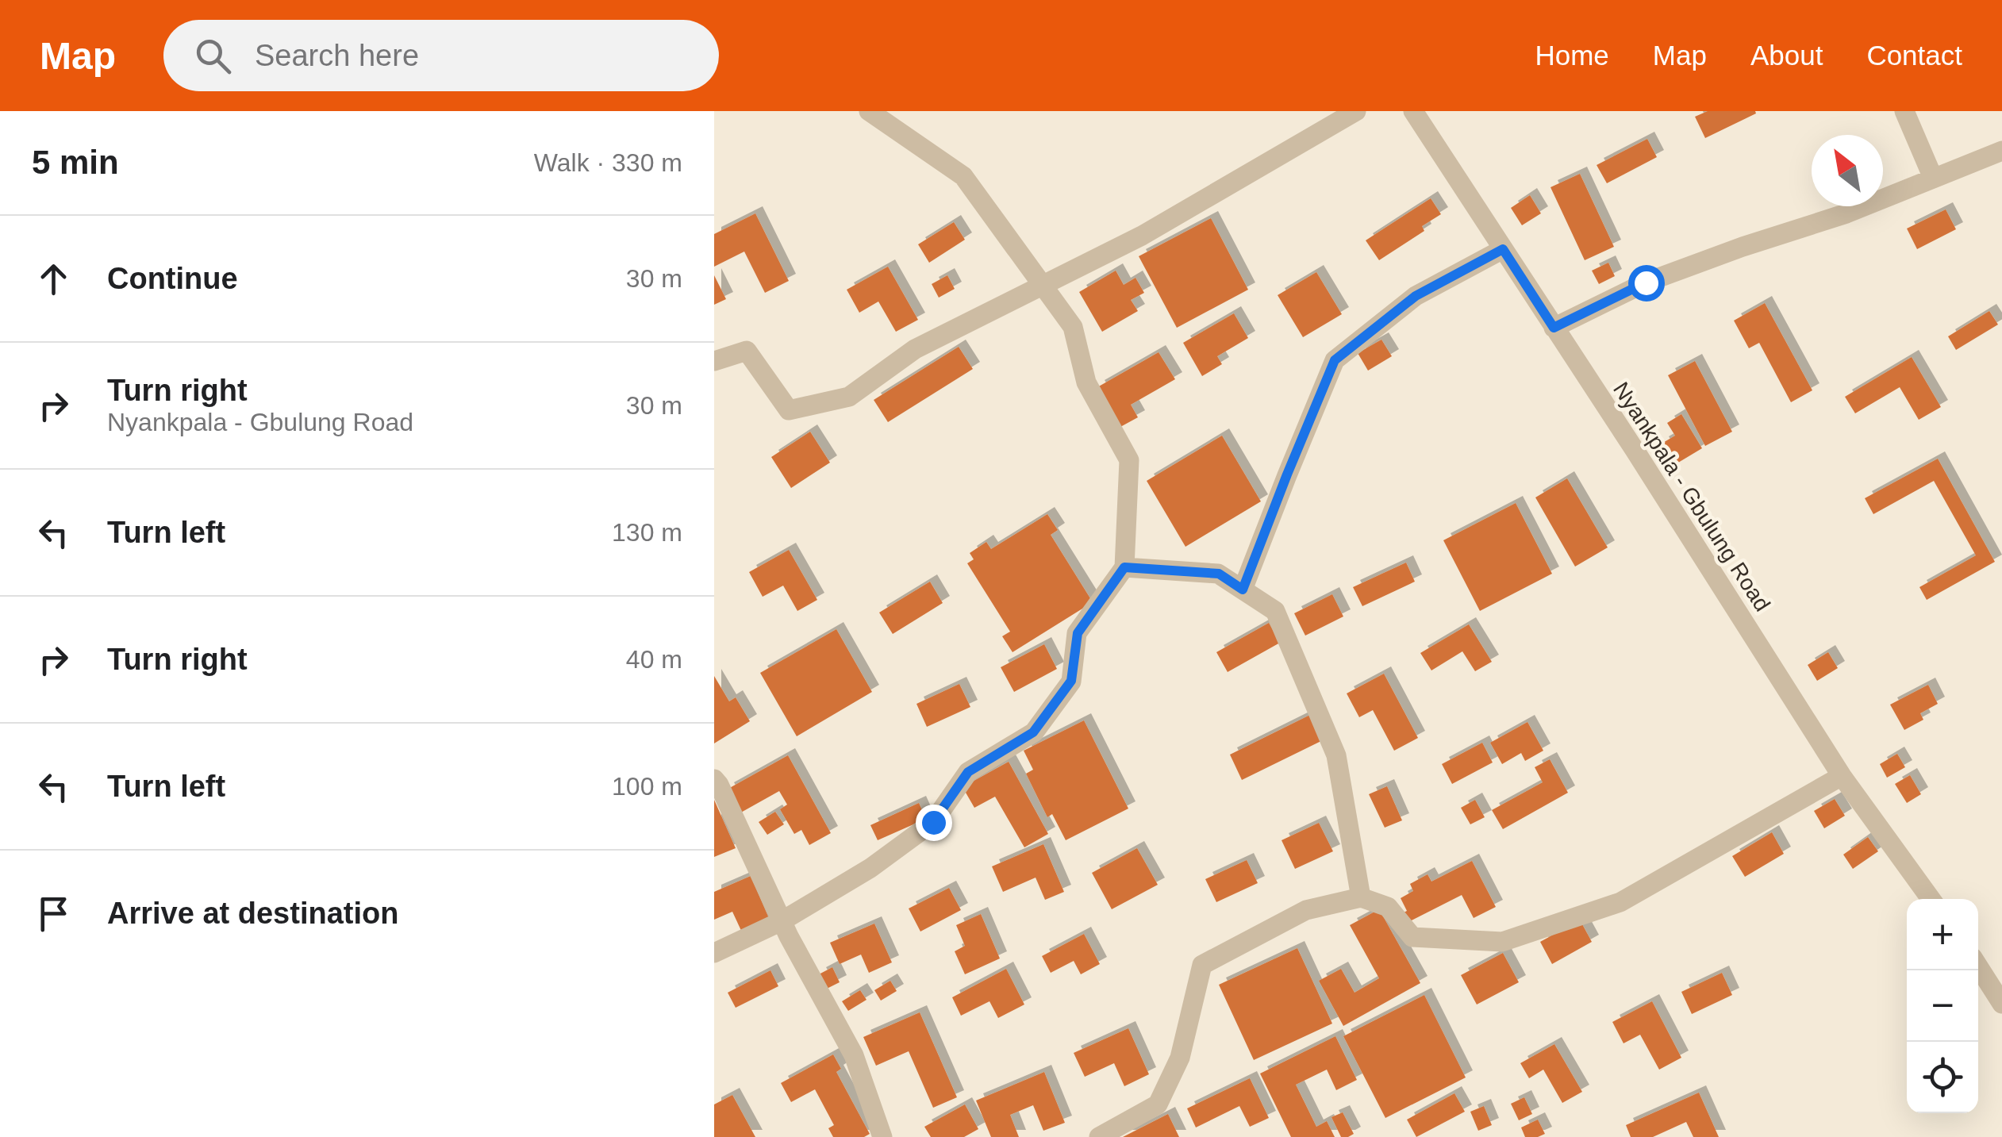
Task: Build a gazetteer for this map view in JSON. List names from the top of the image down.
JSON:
{
  "streets": {
    "street": ["Nyankpala - Gbulung Road"]
  },
  "north": "top left",
  "page": {
    "header": "Map",
    "search": "Search here",
    "nav": [
      "Home",
      "Map",
      "About",
      "Contact"
    ],
    "heading": ["5 min", "Walk · 330 m"],
    "list": [
      ["Continue", "30 m"],
      ["Turn right", "Nyankpala - Gbulung Road", "30 m"],
      ["Turn left", "130 m"],
      ["Turn right", "40 m"],
      ["Turn left", "100 m"],
      "Arrive at destination"
    ],
    "map_buttons": ["+", "−"]
  }
}
